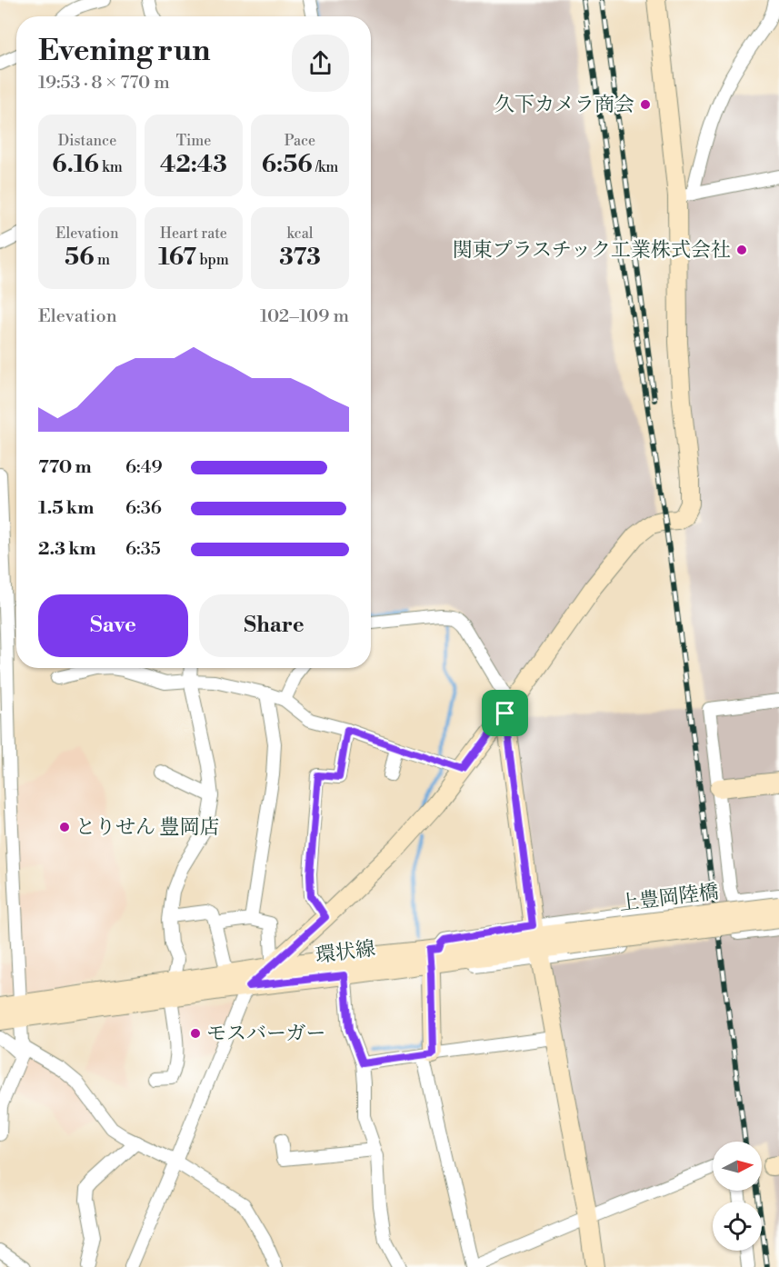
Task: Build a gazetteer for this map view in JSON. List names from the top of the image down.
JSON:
{
  "streets": {
    "street": ["上豊岡陸橋", "環状線"]
  },
  "crossings": [
    ["上豊岡陸橋", "環状線"]
  ],
  "places": [
    "久下カメラ商会",
    "関東プラスチック工業株式会社",
    "とりせん 豊岡店",
    "モスバーガー"
  ],
  "north": "right",
  "page": {
    "heading": ["Evening run", "19:53 · 8 × 770 m"],
    "stats": [
      ["Distance", "6.16 km"],
      ["Time", "42:43"],
      ["Pace", "6:56 /km"],
      ["Elevation", "56 m"],
      ["Heart rate", "167 bpm"],
      ["kcal", "373"]
    ],
    "chart": ["Elevation", "102–109 m"],
    "list": [
      {
        "name": "770 m",
        "note": "6:49"
      },
      {
        "name": "1.5 km",
        "note": "6:36"
      },
      {
        "name": "2.3 km",
        "note": "6:35"
      }
    ],
    "buttons": ["Save", "Share"]
  }
}
